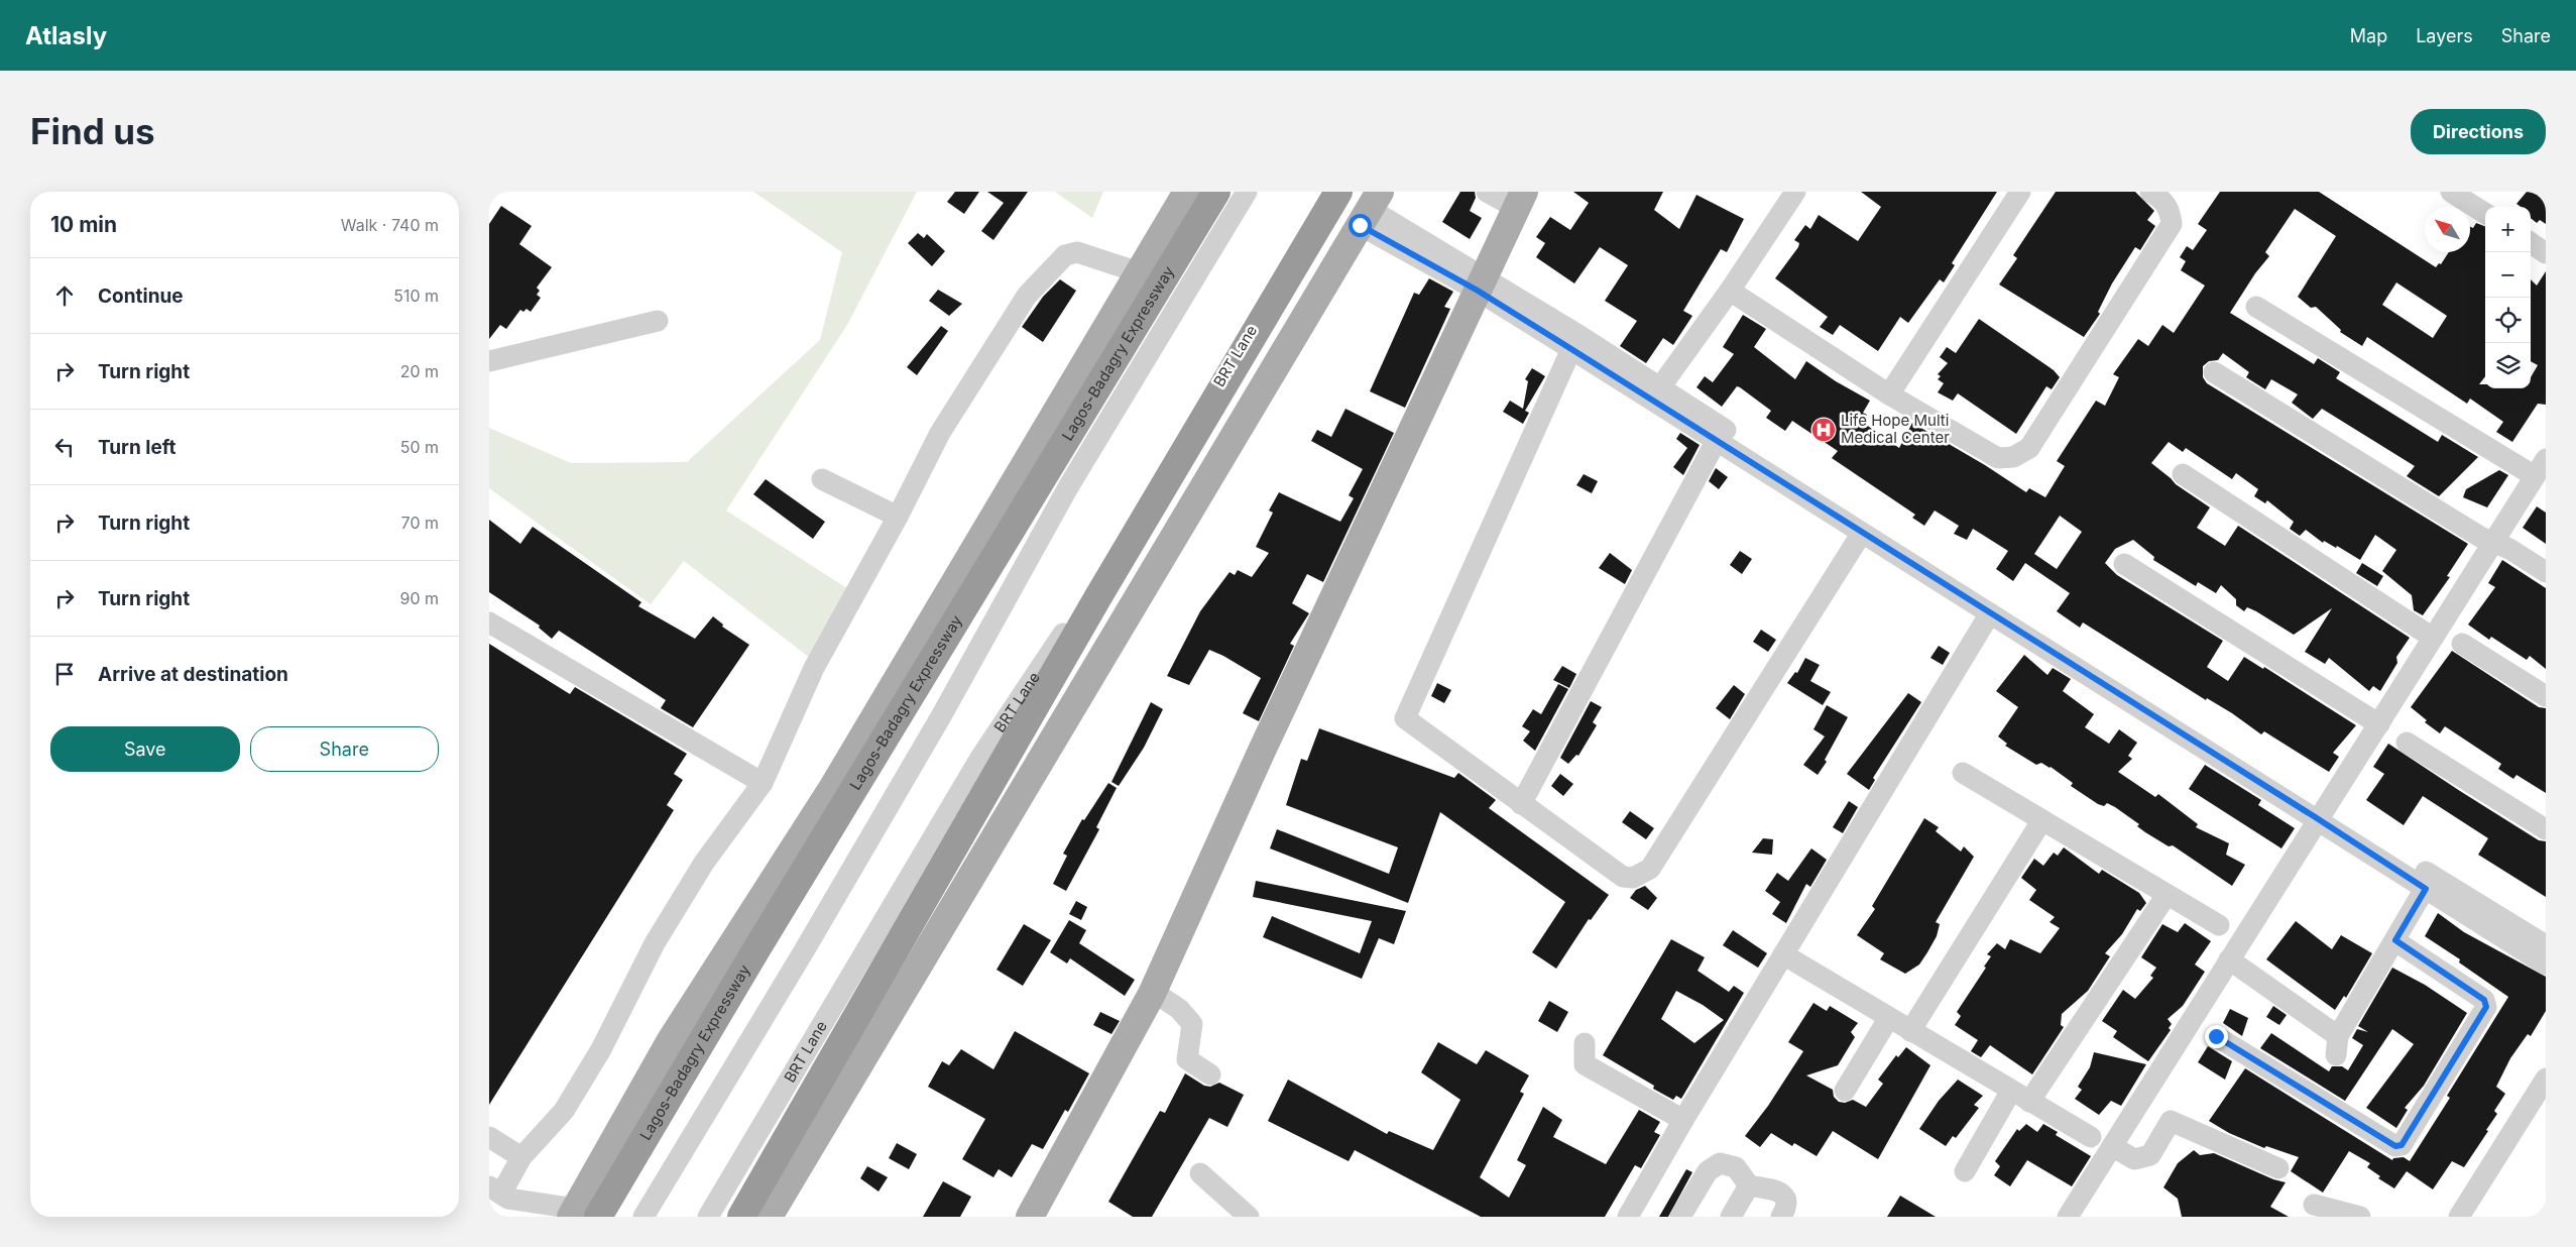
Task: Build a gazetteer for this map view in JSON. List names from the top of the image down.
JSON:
{
  "streets": {
    "highway": ["Lagos-Badagry Expressway"],
    "street": ["BRT Lane"]
  },
  "places": {
    "hospital": ["Life Hope Multi Medical Center"]
  },
  "north": "top left",
  "page": {
    "header": "Atlasly",
    "nav": ["Map", "Layers", "Share"],
    "buttons": [
      "Directions",
      ["Save", "Share"]
    ],
    "title": "Find us",
    "heading": ["10 min", "Walk · 740 m"],
    "map_buttons": ["+", "−"],
    "list": [
      ["Continue", "510 m"],
      ["Turn right", "20 m"],
      ["Turn left", "50 m"],
      ["Turn right", "70 m"],
      ["Turn right", "90 m"],
      "Arrive at destination"
    ]
  }
}
